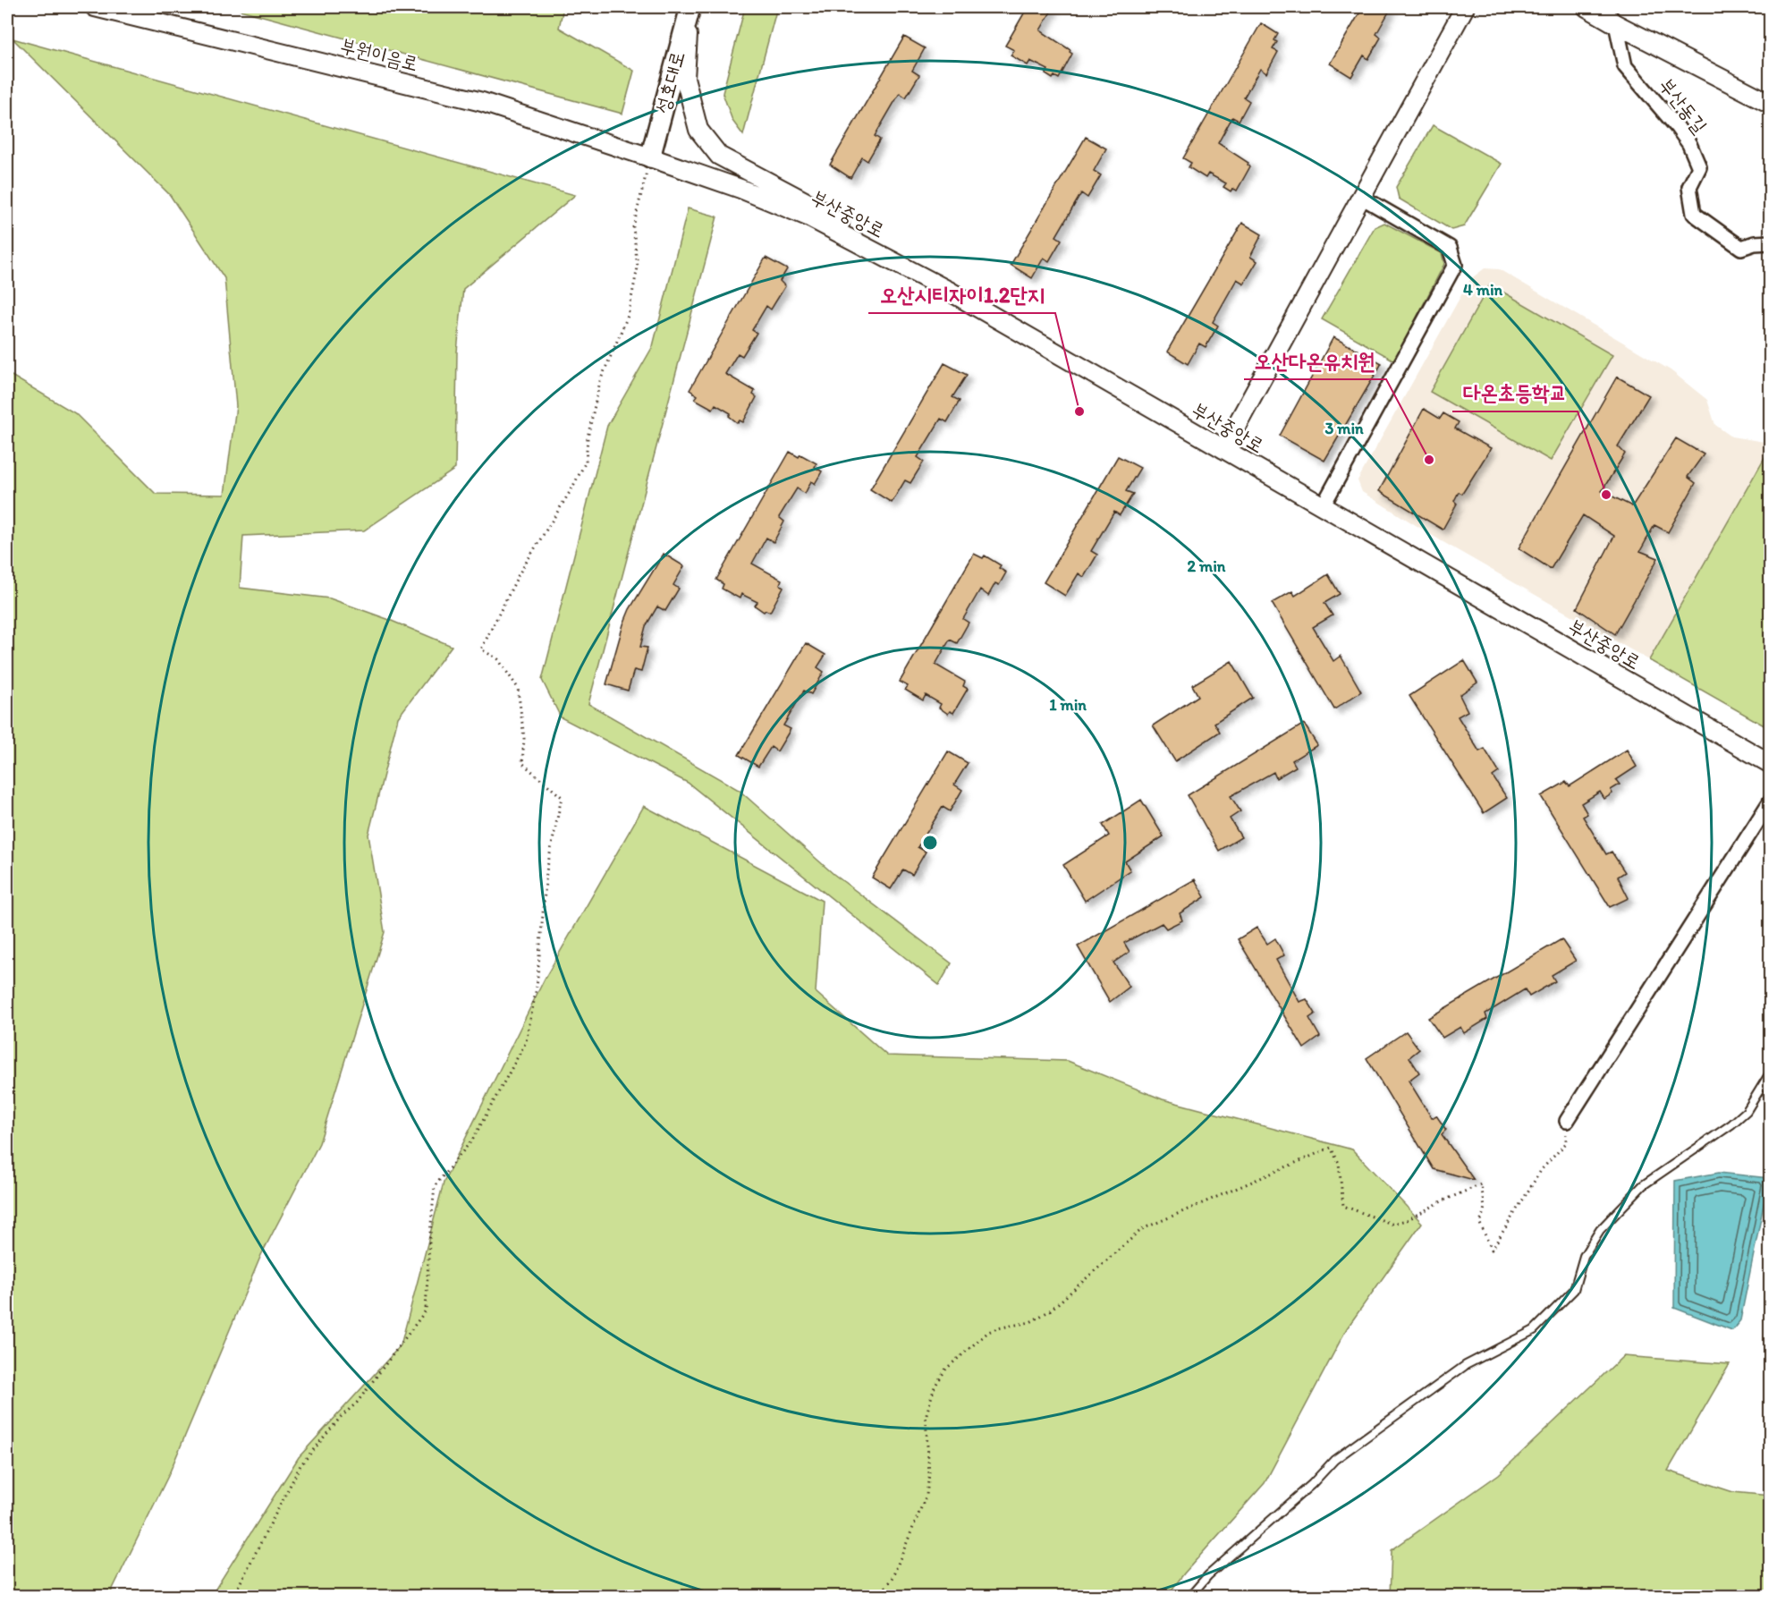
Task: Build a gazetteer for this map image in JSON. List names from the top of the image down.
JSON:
{
  "streets": {
    "main road": ["성호대로"],
    "street": ["부원이음로", "부산동길", "부산중앙로"]
  },
  "crossings": [
    ["부원이음로", "성호대로"],
    ["부원이음로", "부산중앙로"],
    ["성호대로", "부산중앙로"]
  ],
  "places": ["오산시티자이1.2단지", "오산다온유치원", "다온초등학교"],
  "rings": [
    "4 min",
    "3 min",
    "2 min",
    "1 min"
  ]
}
